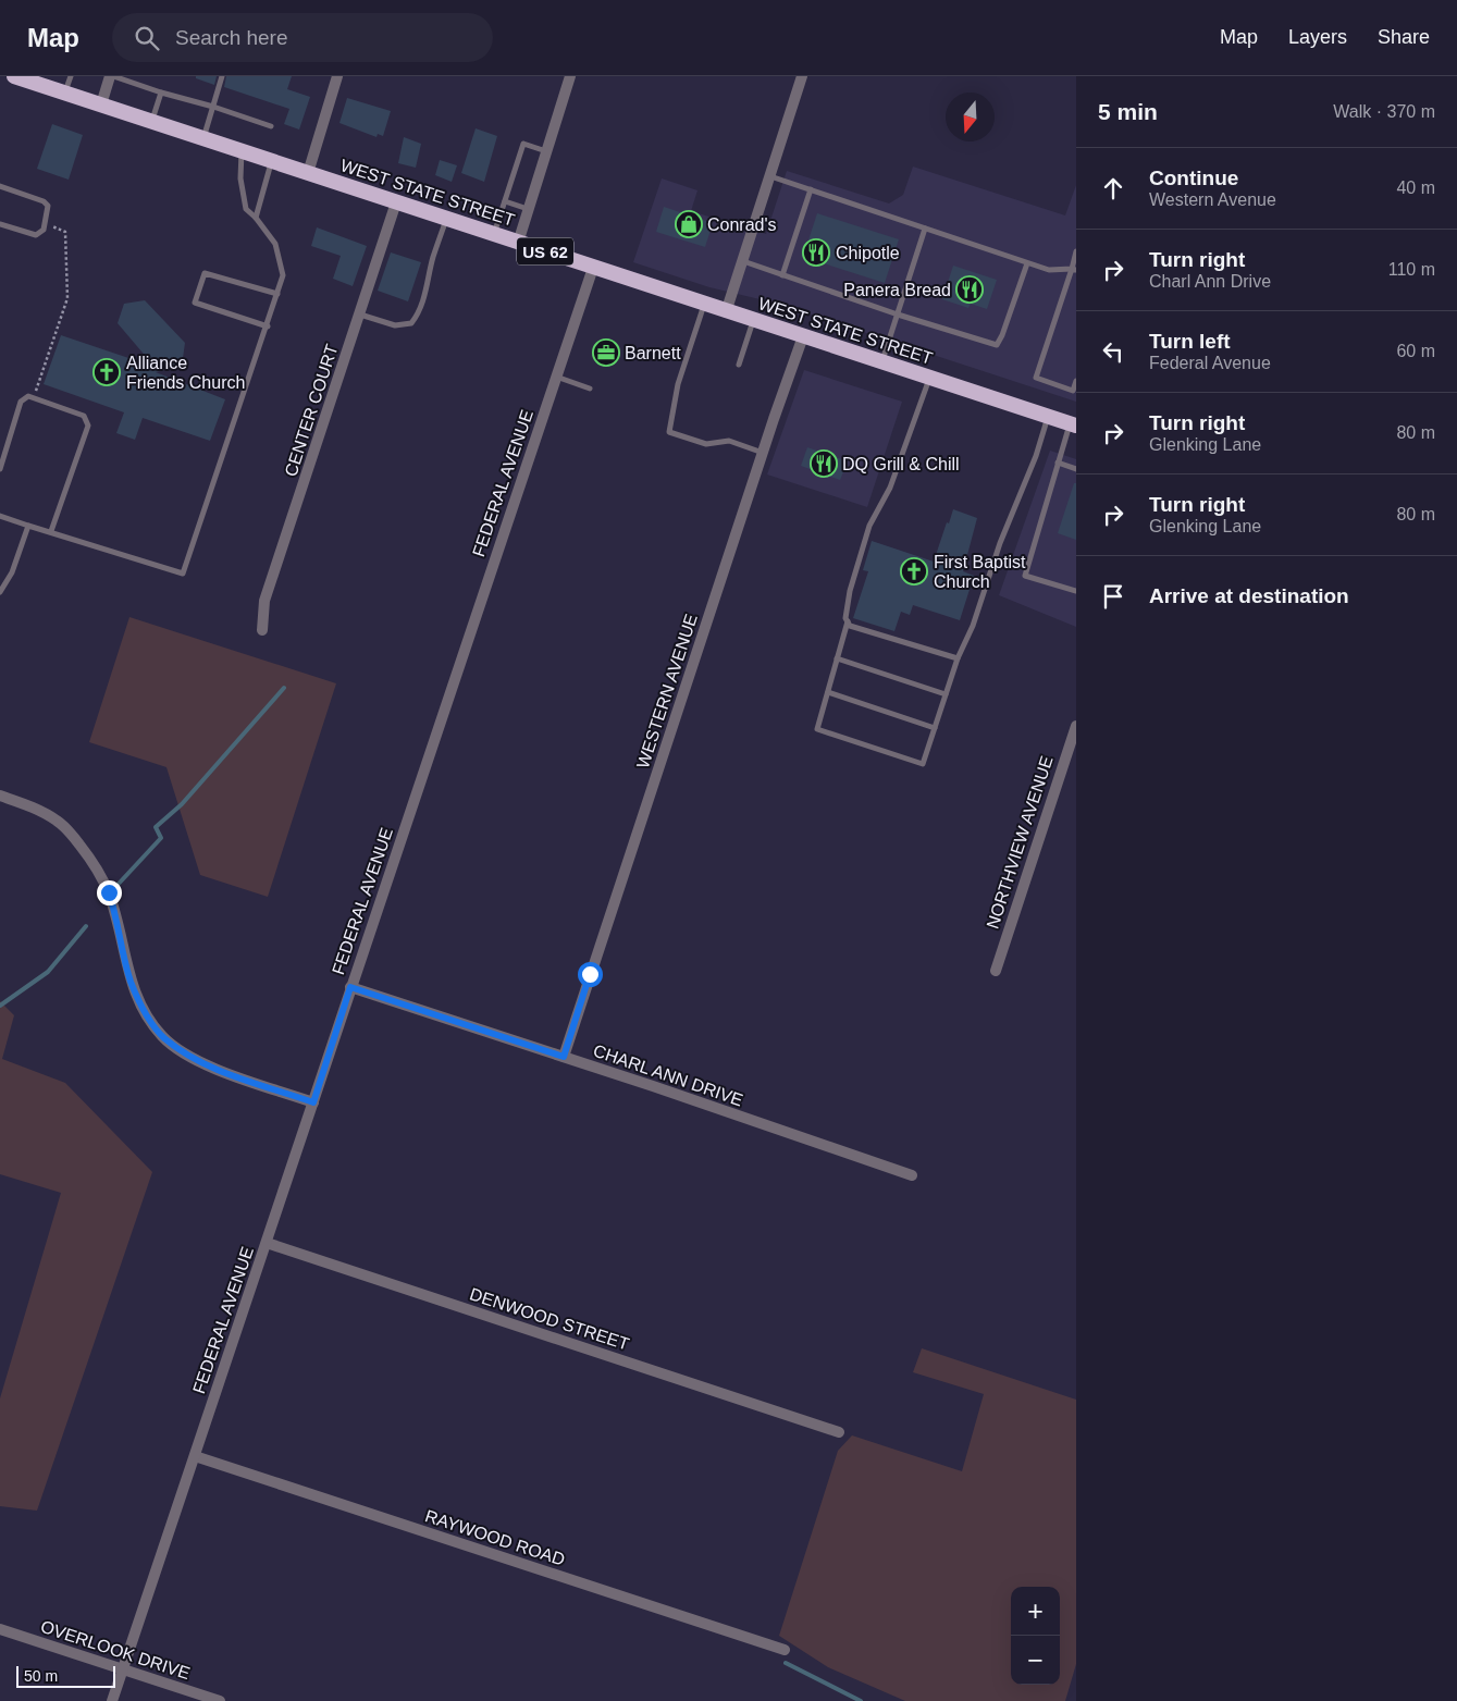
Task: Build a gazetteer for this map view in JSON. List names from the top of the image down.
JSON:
{
  "streets": {
    "highway": ["WEST STATE STREET", "US 62"],
    "street": [
      "CENTER COURT",
      "FEDERAL AVENUE",
      "WESTERN AVENUE",
      "NORTHVIEW AVENUE",
      "CHARL ANN DRIVE",
      "DENWOOD STREET",
      "RAYWOOD ROAD",
      "OVERLOOK DRIVE"
    ]
  },
  "crossings": [
    ["WEST STATE STREET", "CENTER COURT"],
    ["WEST STATE STREET", "FEDERAL AVENUE"],
    ["WEST STATE STREET", "WESTERN AVENUE"],
    ["FEDERAL AVENUE", "CHARL ANN DRIVE"],
    ["FEDERAL AVENUE", "DENWOOD STREET"],
    ["FEDERAL AVENUE", "RAYWOOD ROAD"],
    ["FEDERAL AVENUE", "OVERLOOK DRIVE"],
    ["WESTERN AVENUE", "CHARL ANN DRIVE"]
  ],
  "places": {
    "shop": ["Conrad's"],
    "restaurant": ["Chipotle", "Panera Bread", "DQ Grill & Chill"],
    "office": ["Barnett"],
    "church": ["Alliance Friends Church", "First Baptist Church"]
  },
  "scale_bar": "50 m",
  "north": "bottom",
  "page": {
    "header": "Map",
    "search": "Search here",
    "nav": ["Map", "Layers", "Share"],
    "heading": ["5 min", "Walk · 370 m"],
    "list": [
      ["Continue", "Western Avenue", "40 m"],
      ["Turn right", "Charl Ann Drive", "110 m"],
      ["Turn left", "Federal Avenue", "60 m"],
      ["Turn right", "Glenking Lane", "80 m"],
      ["Turn right", "Glenking Lane", "80 m"],
      "Arrive at destination"
    ],
    "map_buttons": ["+", "−"],
    "scale": "50 m"
  }
}
